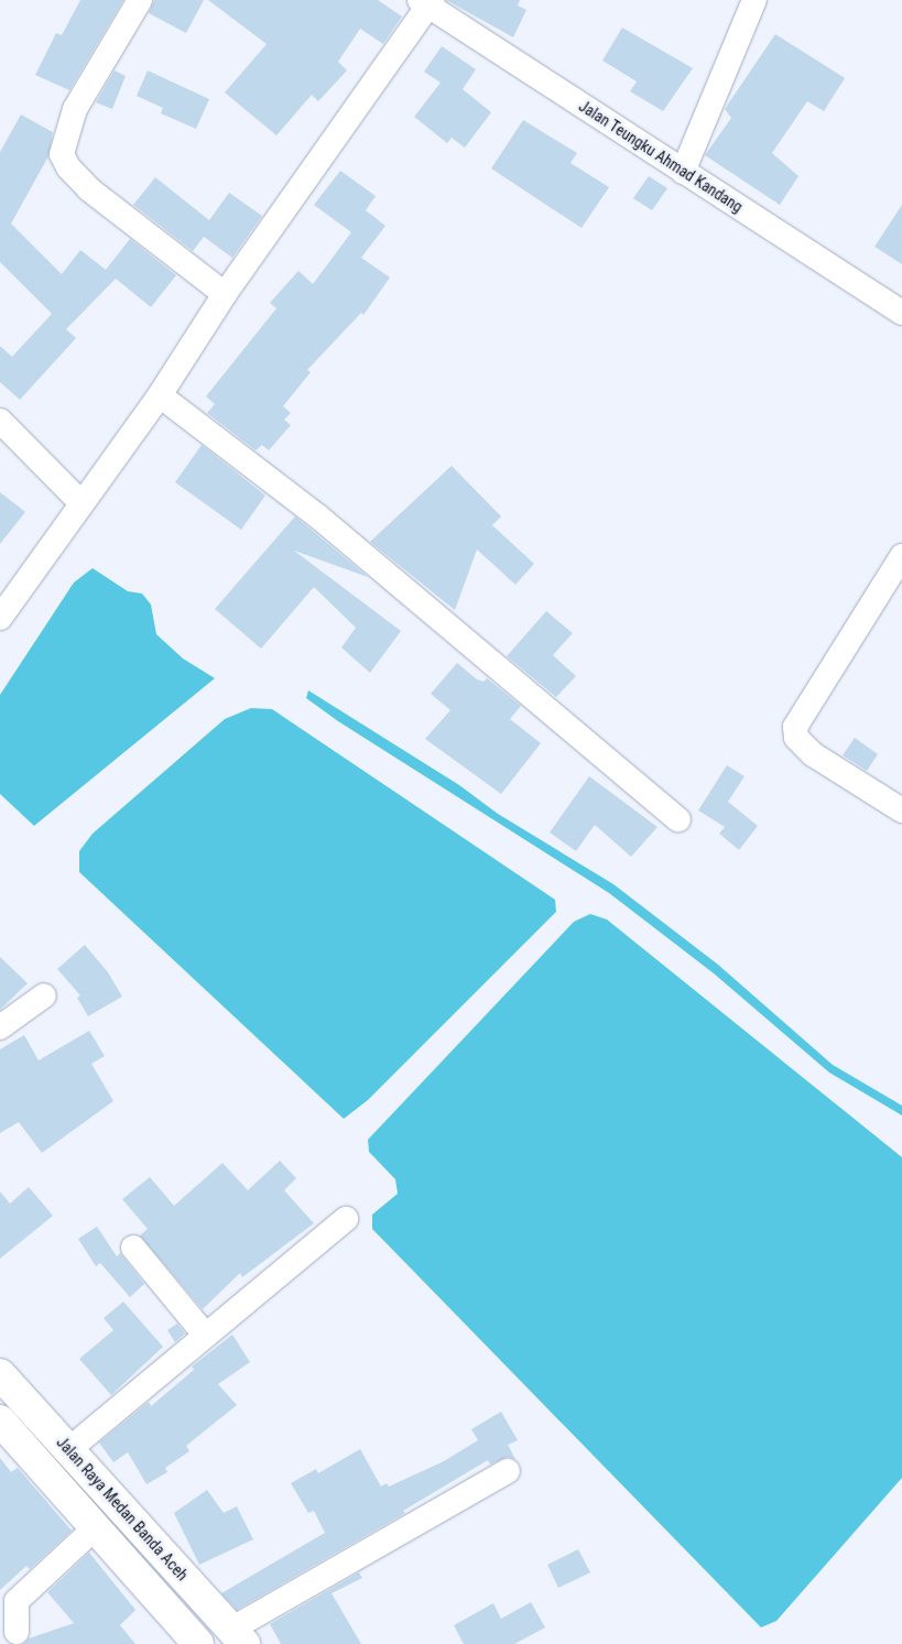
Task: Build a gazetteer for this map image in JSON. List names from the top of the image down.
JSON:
{
  "streets": {
    "highway": ["Jalan Raya Medan Banda Aceh"],
    "street": ["Jalan Teungku Ahmad Kandang"]
  }
}
